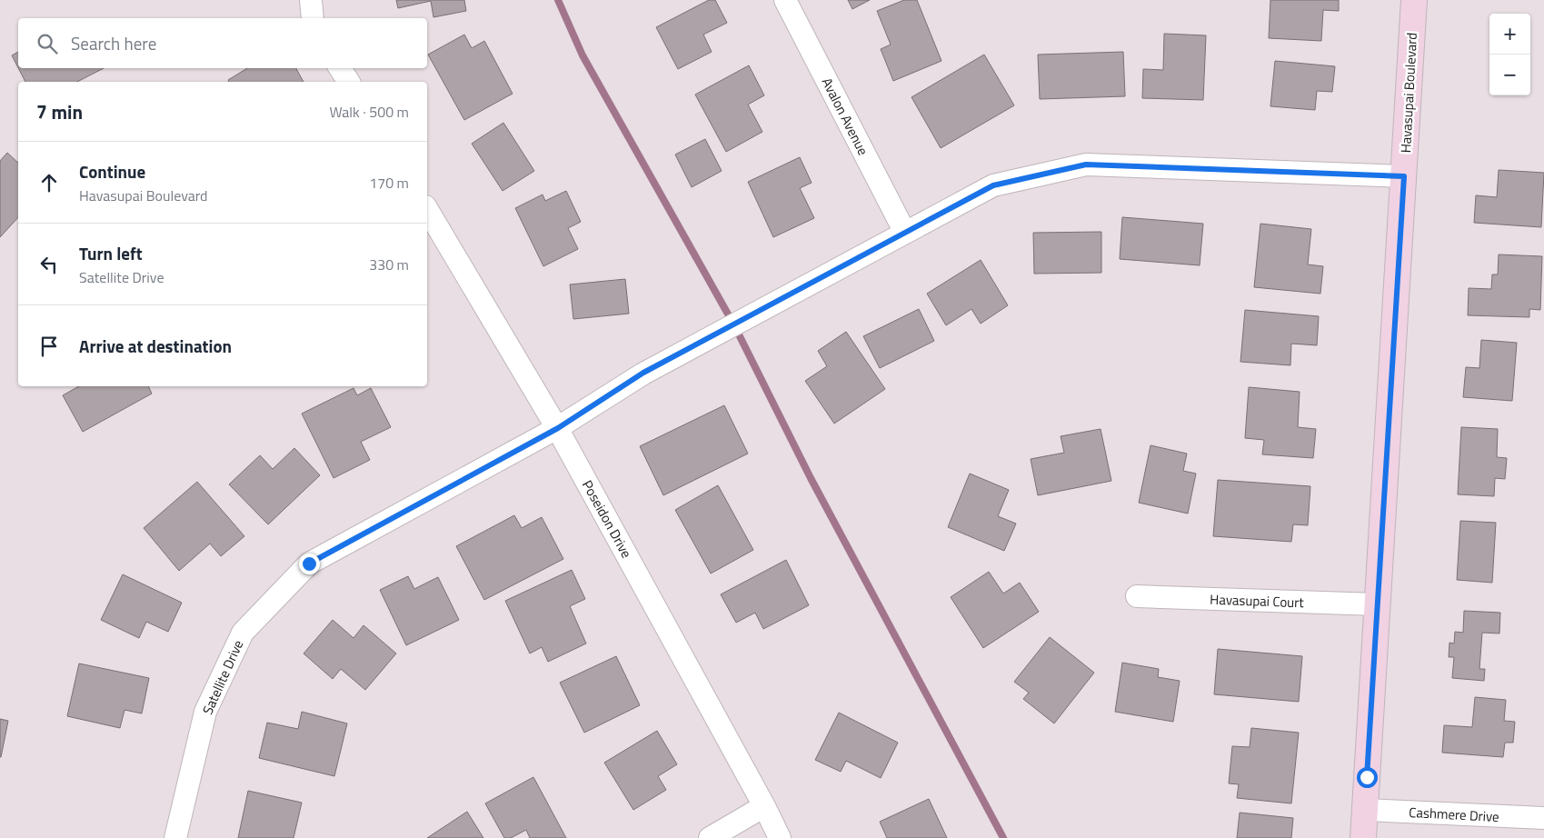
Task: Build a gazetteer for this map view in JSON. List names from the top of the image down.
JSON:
{
  "streets": {
    "street": [
      "Havasupai Boulevard",
      "Avalon Avenue",
      "Poseidon Drive",
      "Havasupai Court",
      "Satellite Drive",
      "Cashmere Drive"
    ]
  },
  "crossings": [
    ["Havasupai Boulevard", "Havasupai Court"],
    ["Havasupai Boulevard", "Satellite Drive"],
    ["Havasupai Boulevard", "Cashmere Drive"],
    ["Avalon Avenue", "Satellite Drive"],
    ["Poseidon Drive", "Satellite Drive"]
  ],
  "page": {
    "map_buttons": ["+", "−"],
    "search": "Search here",
    "heading": ["7 min", "Walk · 500 m"],
    "list": [
      ["Continue", "Havasupai Boulevard", "170 m"],
      ["Turn left", "Satellite Drive", "330 m"],
      "Arrive at destination"
    ]
  }
}
